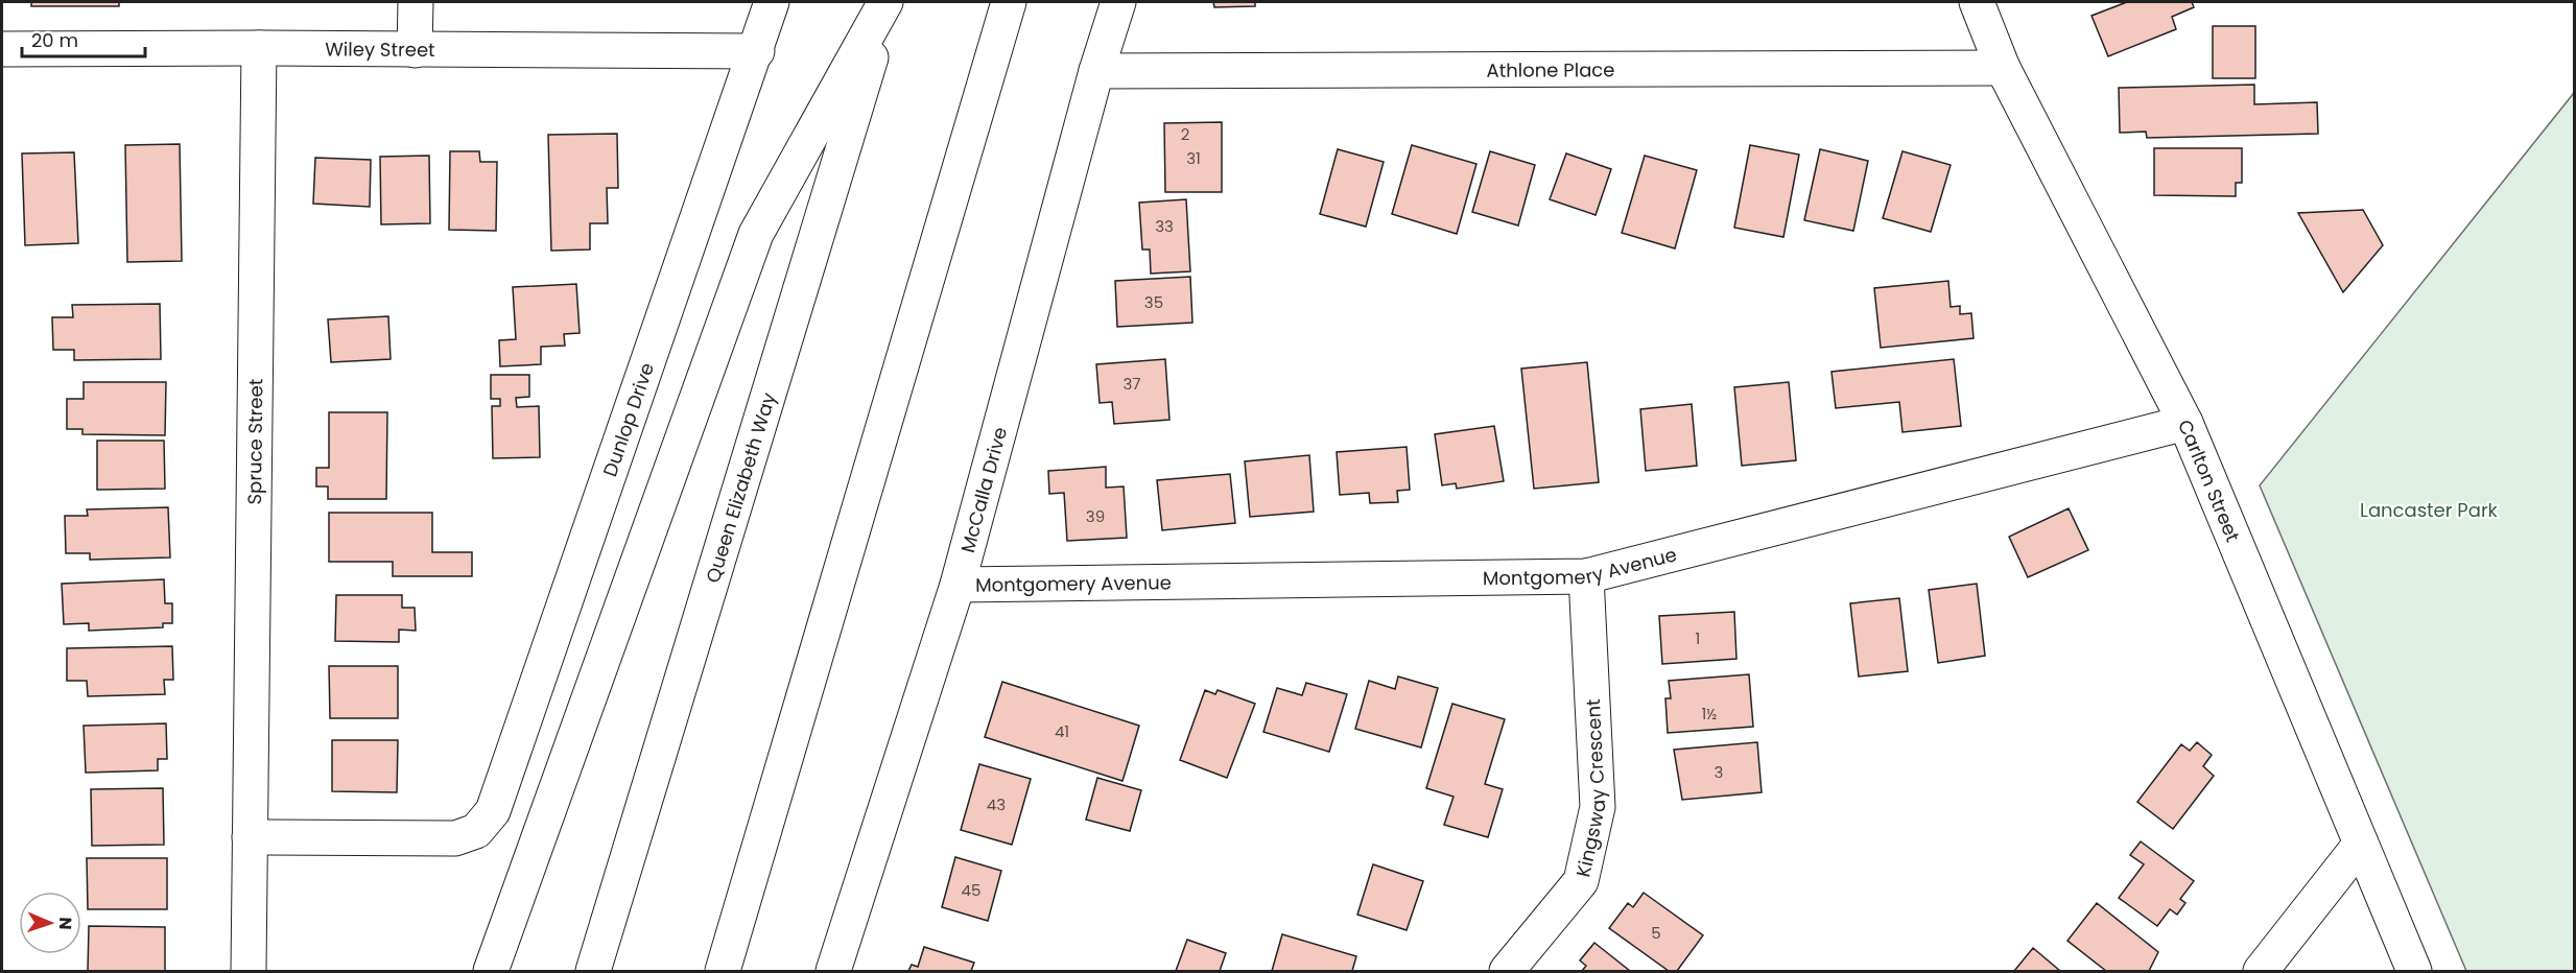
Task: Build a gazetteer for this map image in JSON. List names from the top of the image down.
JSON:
{
  "streets": {
    "main road": [
      "Wiley Street",
      "Athlone Place",
      "Dunlop Drive",
      "Spruce Street",
      "Carlton Street",
      "Queen Elizabeth Way",
      "McCalla Drive",
      "Montgomery Avenue",
      "Kingsway Crescent"
    ]
  },
  "crossings": [
    ["Wiley Street", "Dunlop Drive"],
    ["Wiley Street", "Spruce Street"],
    ["Athlone Place", "Carlton Street"],
    ["Athlone Place", "McCalla Drive"],
    ["Dunlop Drive", "Spruce Street"],
    ["Carlton Street", "Montgomery Avenue"],
    ["McCalla Drive", "Montgomery Avenue"],
    ["Montgomery Avenue", "Kingsway Crescent"]
  ],
  "parks": ["Lancaster Park"],
  "house_numbers": [
    "2",
    "31",
    "33",
    "35",
    "37",
    "39",
    "1",
    "1½",
    "41",
    "3",
    "43",
    "45",
    "5"
  ],
  "scale_bar": "20 m",
  "north": "right"
}
